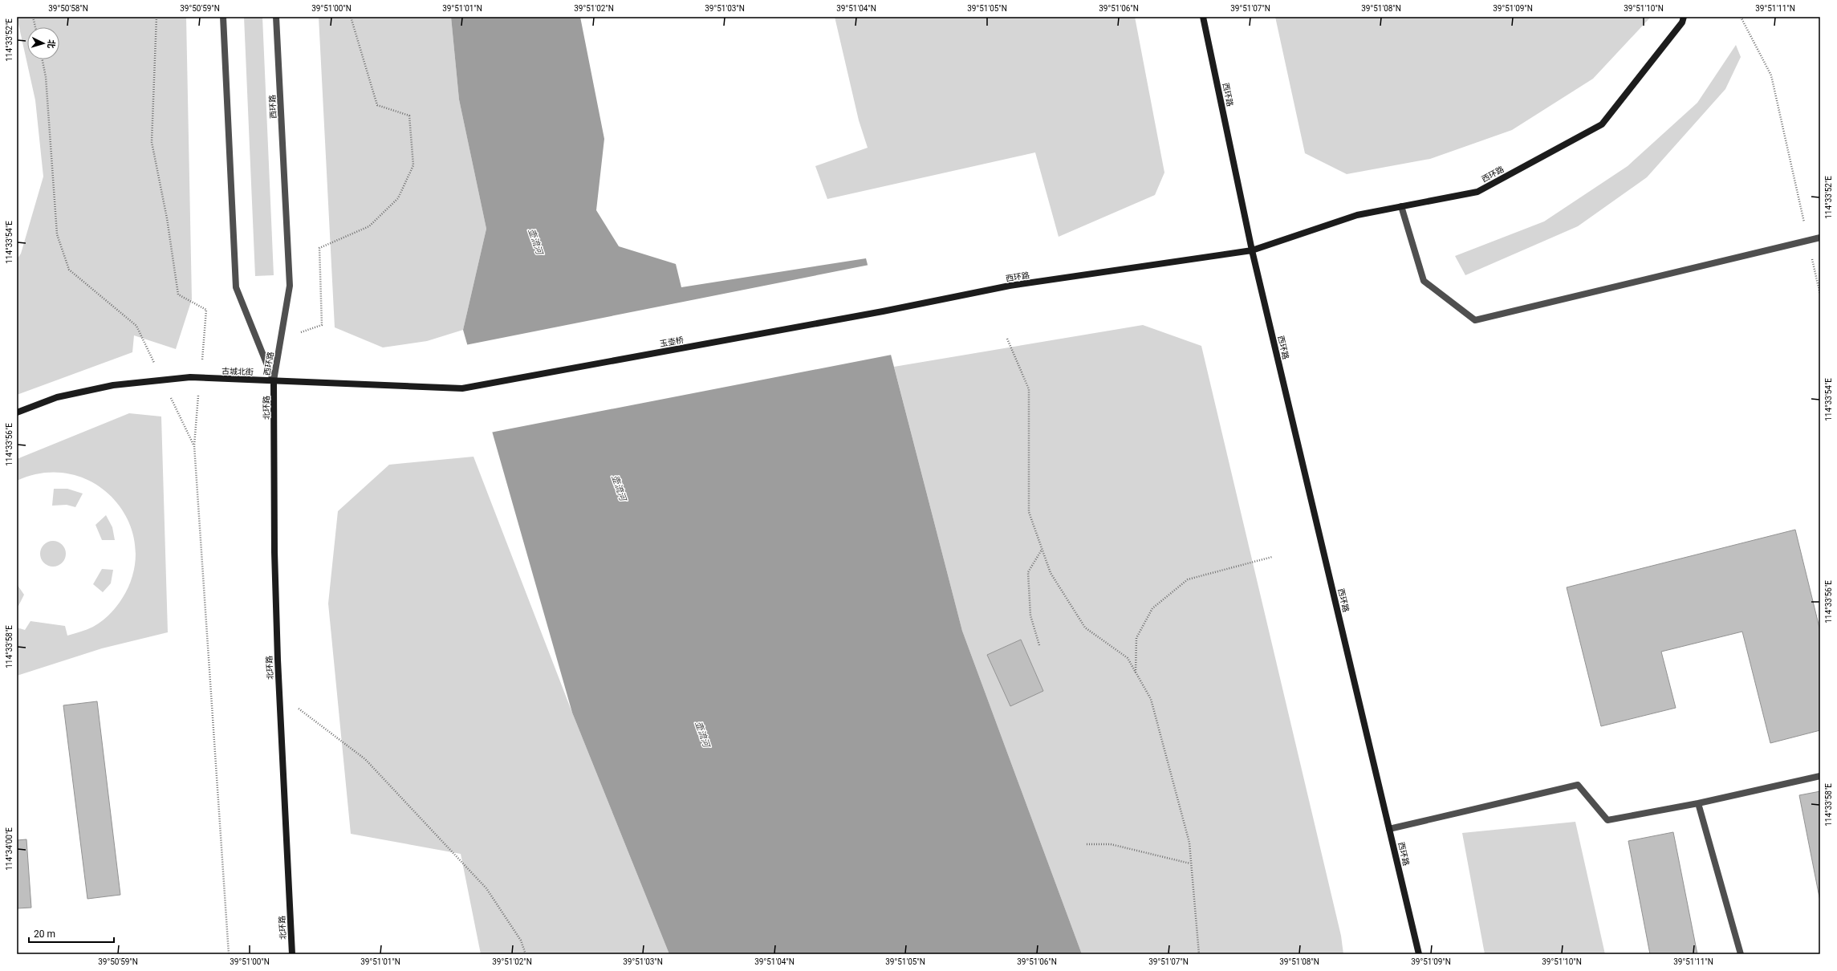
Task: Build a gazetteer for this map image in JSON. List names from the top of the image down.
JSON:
{
  "streets": {
    "main road": [
      "西环路",
      "玉壶桥",
      "古城北街",
      "北环路"
    ]
  },
  "crossings": [
    ["西环路", "玉壶桥"],
    ["西环路", "古城北街"],
    ["西环路", "北环路"],
    ["玉壶桥", "古城北街"],
    ["古城北街", "北环路"]
  ],
  "water": ["壶流河"],
  "scale_bar": "20 m",
  "north": "right",
  "coordinates": [
    "39°50'58\"N",
    "39°50'59\"N",
    "39°51'00\"N",
    "39°51'01\"N",
    "39°51'02\"N",
    "39°51'03\"N",
    "39°51'04\"N",
    "39°51'05\"N",
    "39°51'06\"N",
    "39°51'07\"N",
    "39°51'08\"N",
    "39°51'09\"N",
    "39°51'10\"N",
    "39°51'11\"N",
    "114°33'52\"E",
    "114°33'54\"E",
    "114°33'56\"E",
    "114°33'58\"E",
    "114°34'00\"E"
  ]
}
